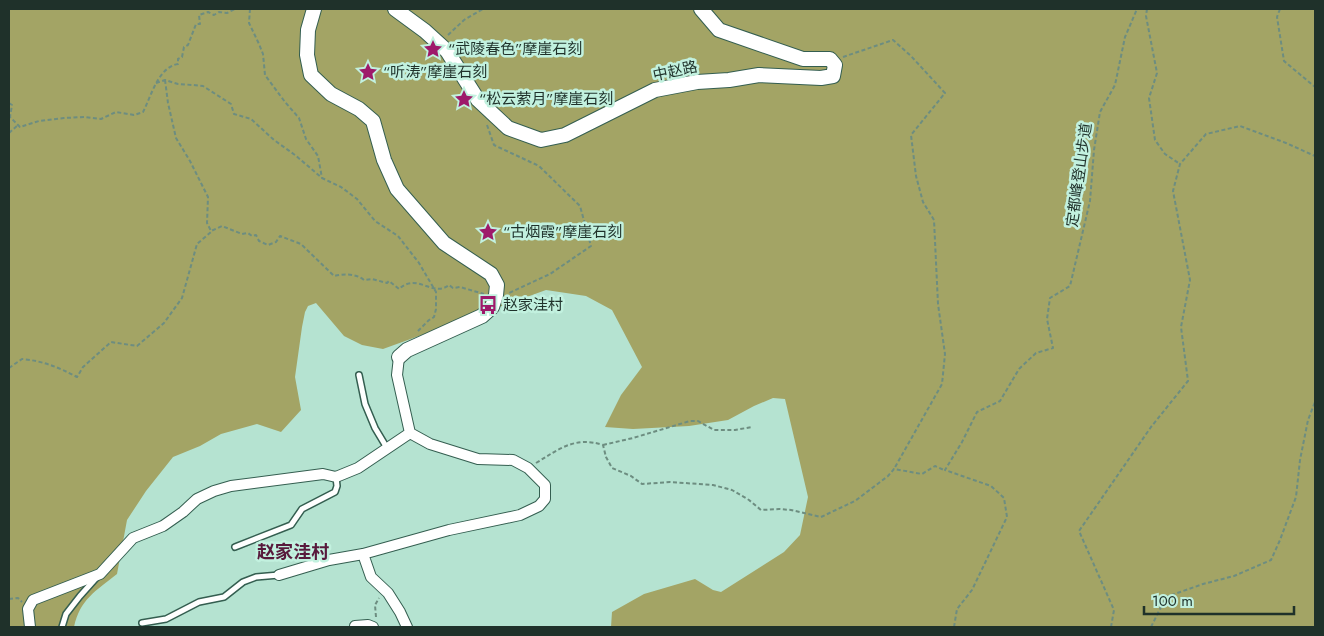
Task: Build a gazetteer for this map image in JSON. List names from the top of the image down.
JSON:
{
  "streets": {
    "street": ["中赵路"],
    "path": ["定都峰登山步道"]
  },
  "districts": ["赵家洼村"],
  "places": {
    "place": [
      "“武陵春色”摩崖石刻",
      "“听涛”摩崖石刻",
      "“松云萦月”摩崖石刻",
      "“古烟霞”摩崖石刻"
    ],
    "bus stop": ["赵家洼村"]
  },
  "scale_bar": "100 m"
}
